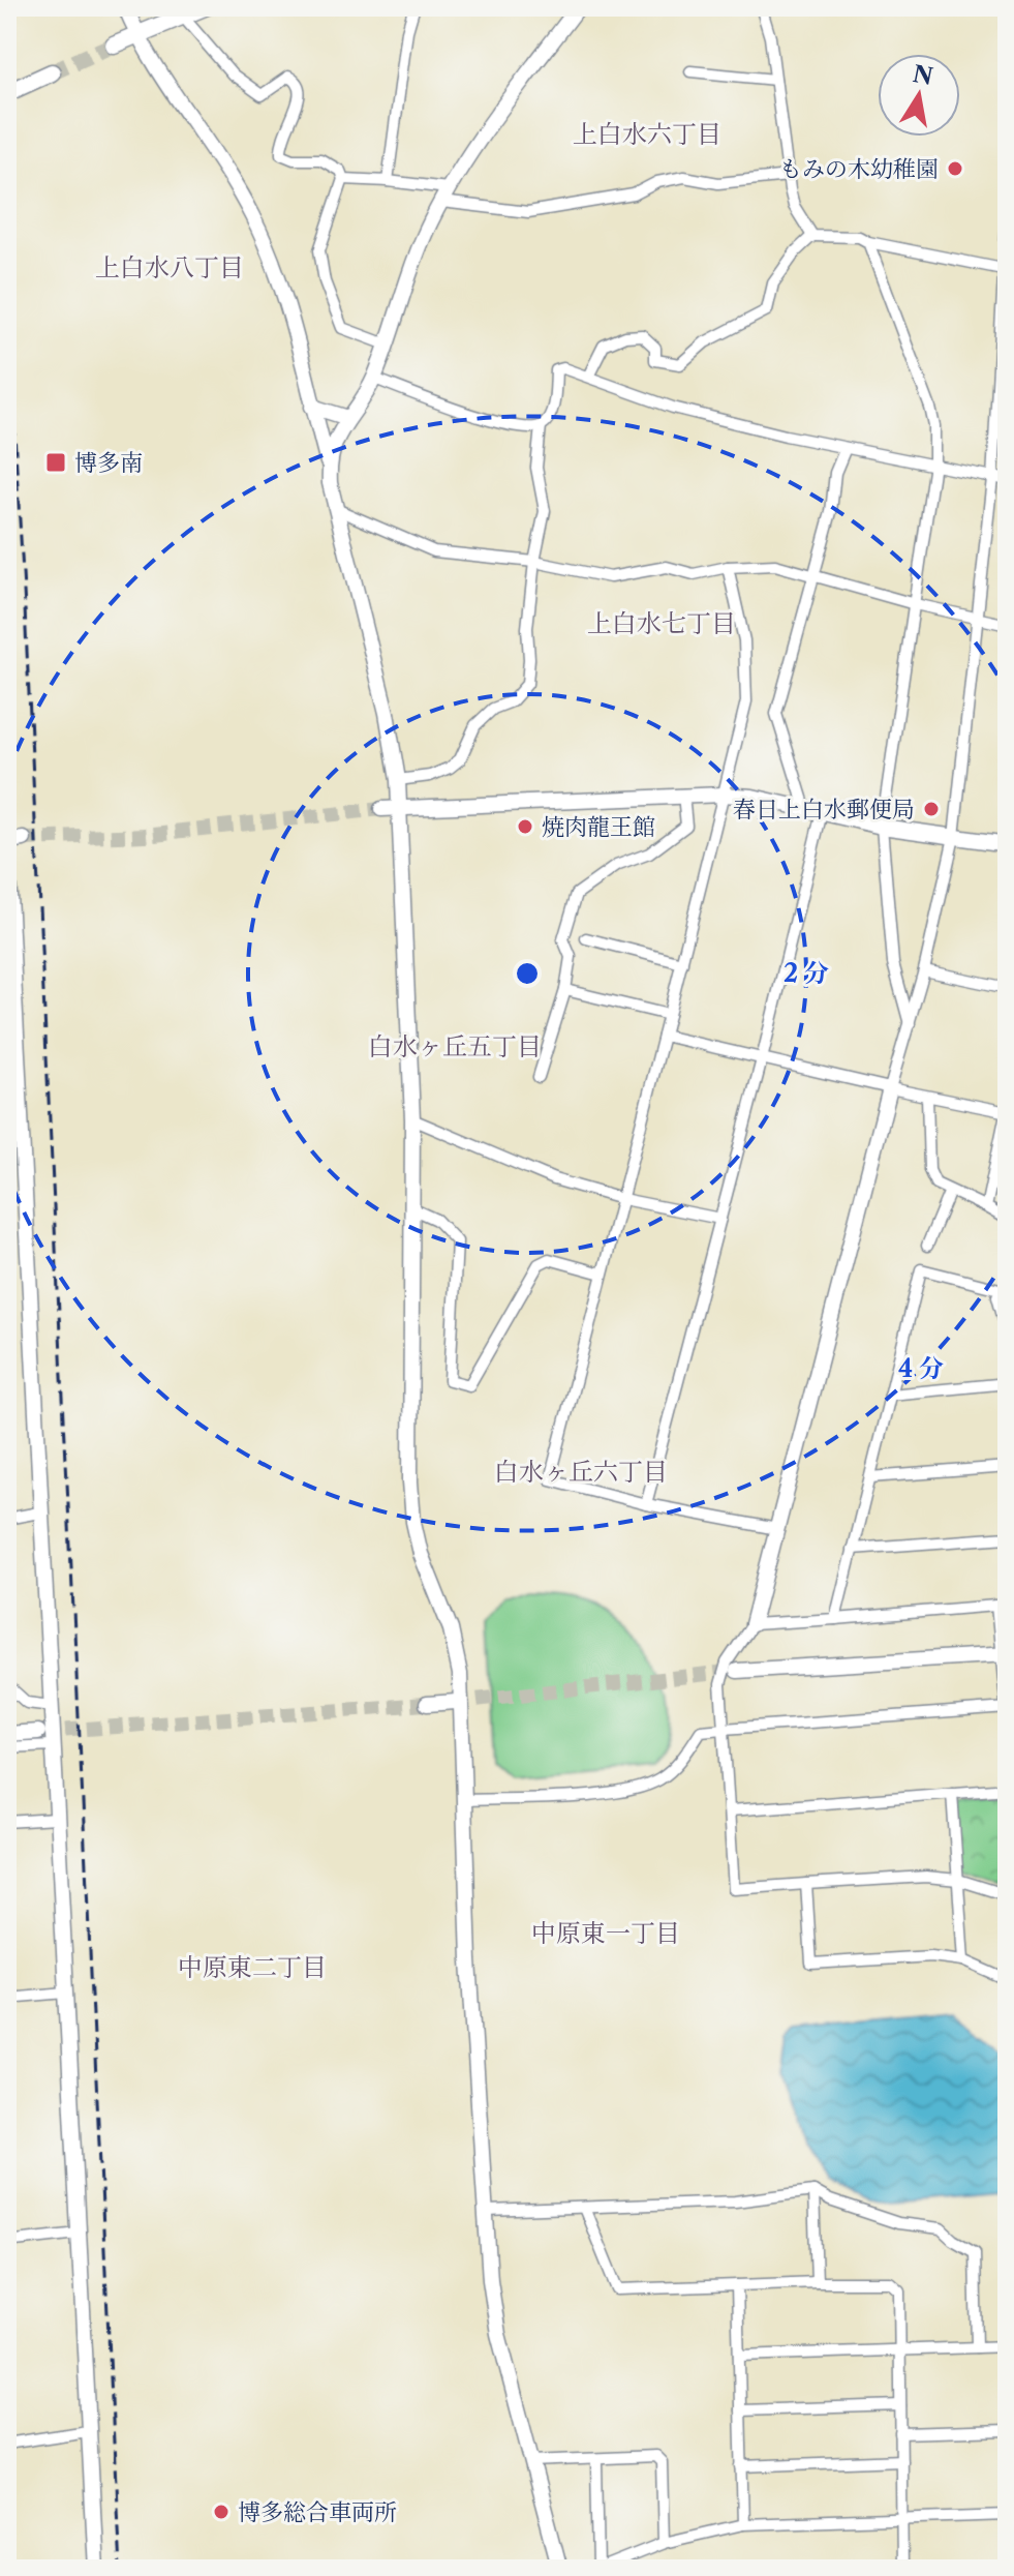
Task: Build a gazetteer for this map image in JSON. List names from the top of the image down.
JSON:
{
  "districts": [
    "上白水六丁目",
    "上白水八丁目",
    "上白水七丁目",
    "白水ヶ丘五丁目",
    "白水ヶ丘六丁目",
    "中原東一丁目",
    "中原東二丁目"
  ],
  "places": {
    "other": [
      "もみの木幼稚園",
      "春日上白水郵便局",
      "焼肉龍王館",
      "博多総合車両所"
    ],
    "transit": ["博多南"]
  },
  "north": "top",
  "rings": ["2 分", "4 分"]
}
